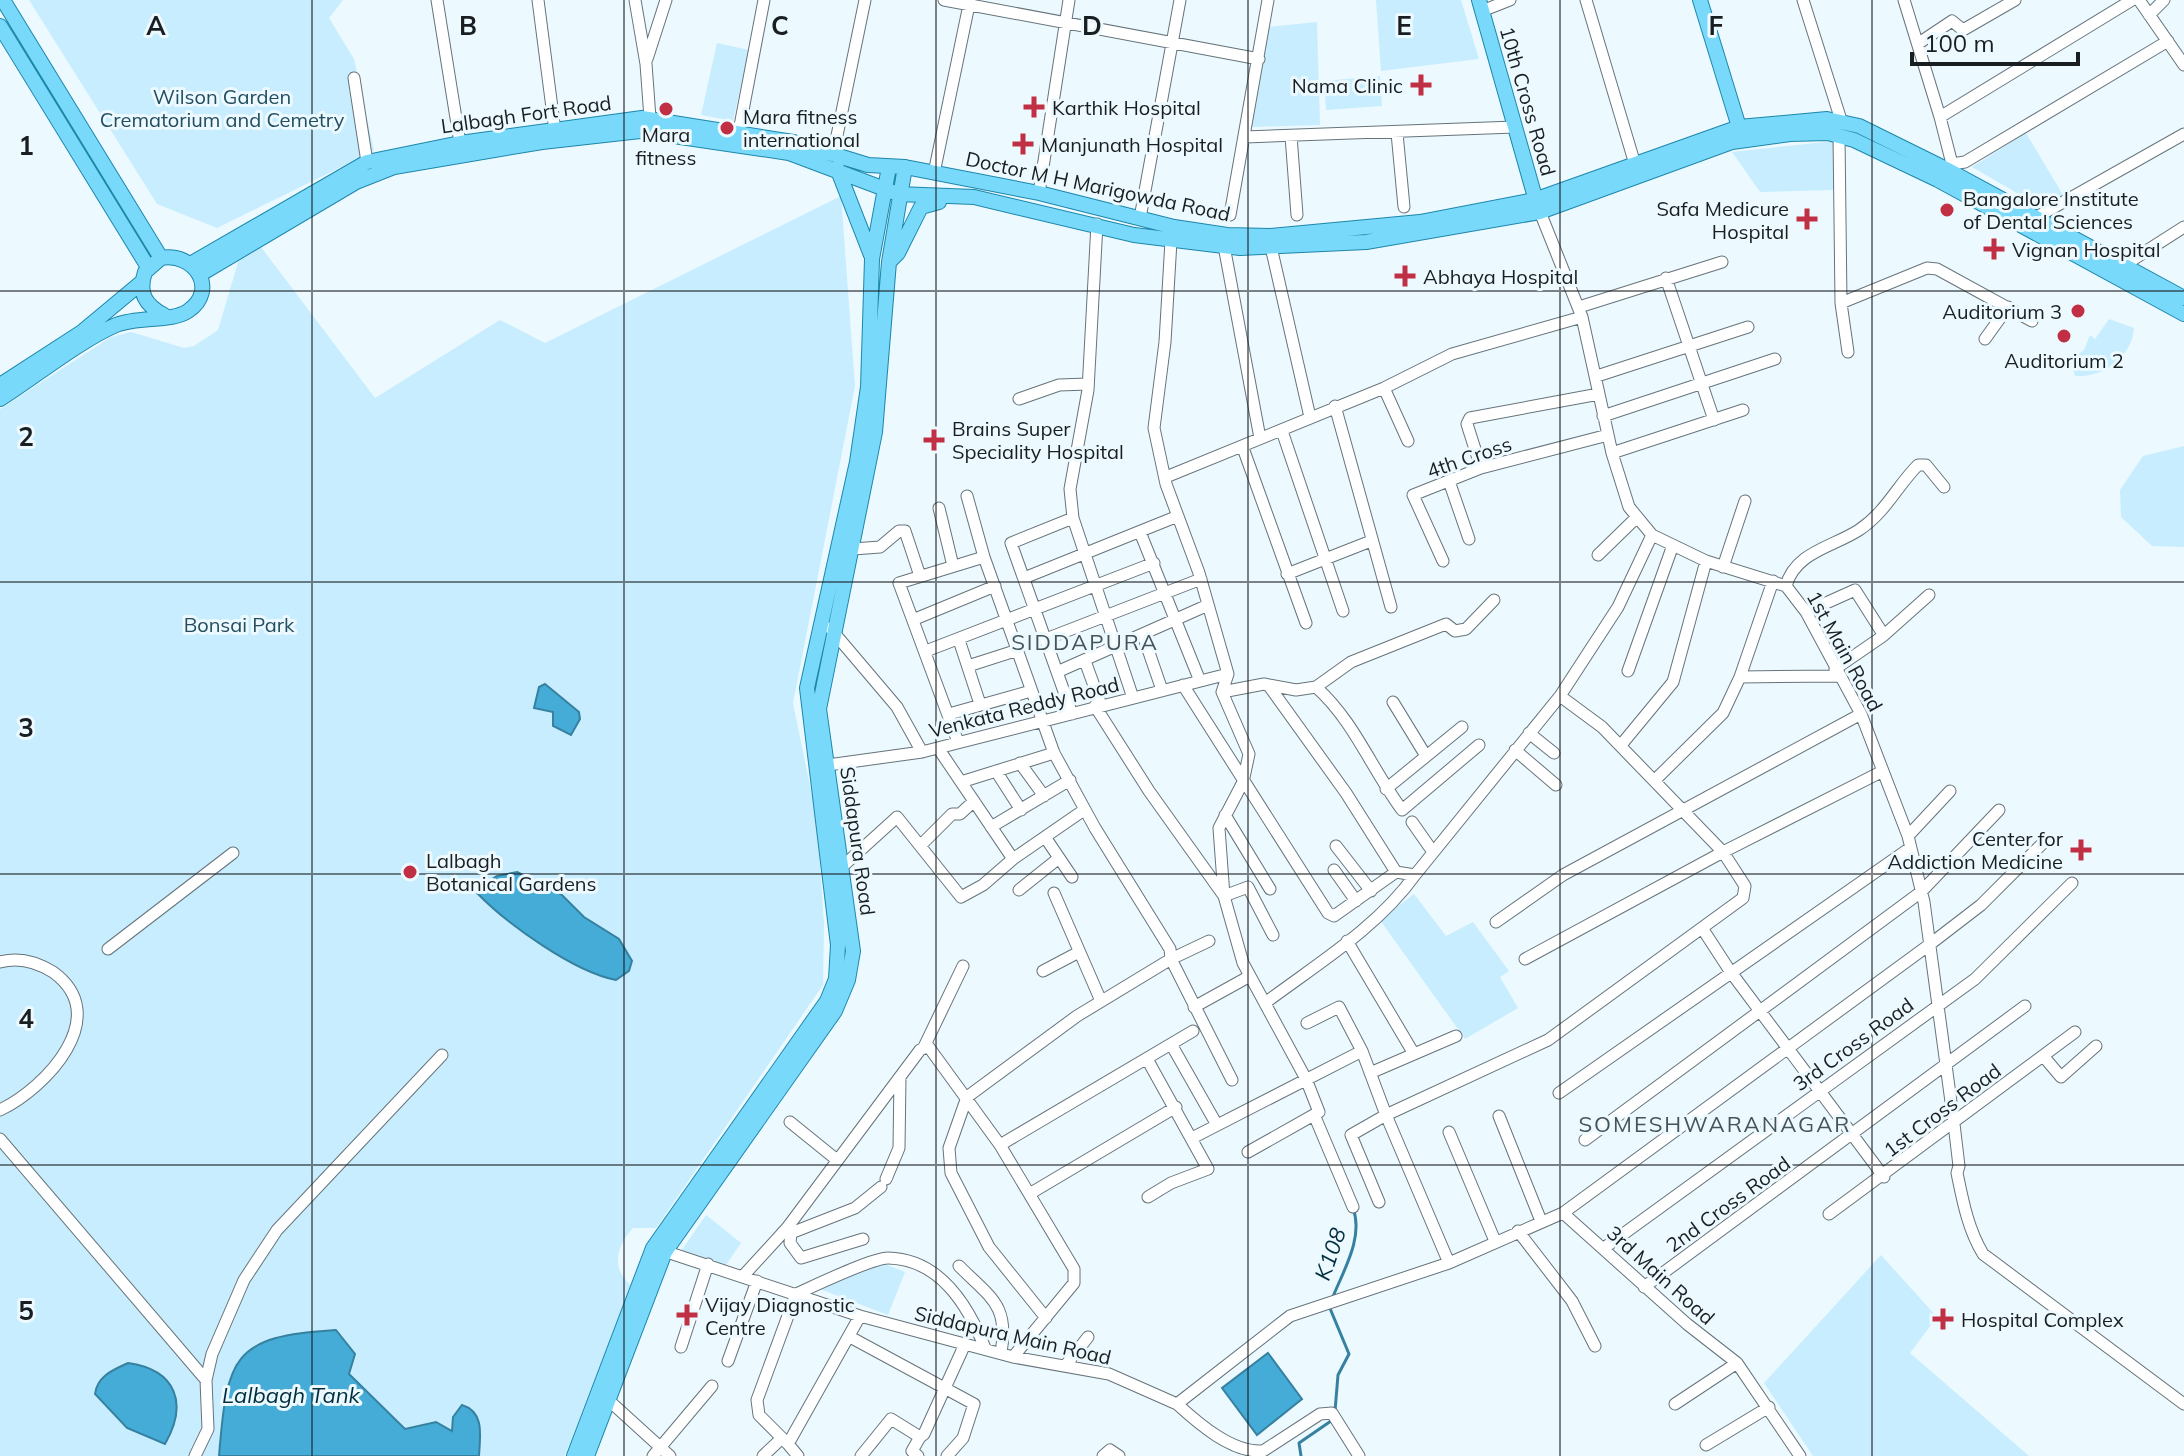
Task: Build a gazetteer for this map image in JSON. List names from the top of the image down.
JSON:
{
  "streets": {
    "main road": [
      "10th Cross Road",
      "Lalbagh Fort Road",
      "Doctor M H Marigowda Road",
      "Siddapura Road"
    ],
    "street": [
      "4th Cross",
      "1st Main Road",
      "Venkata Reddy Road",
      "3rd Cross Road",
      "1st Cross Road",
      "2nd Cross Road",
      "3rd Main Road",
      "Siddapura Main Road"
    ]
  },
  "crossings": [
    ["10th Cross Road", "Doctor M H Marigowda Road"],
    ["10th Cross Road", "1st Main Road"],
    ["Lalbagh Fort Road", "Doctor M H Marigowda Road"],
    ["Lalbagh Fort Road", "Siddapura Road"],
    ["Doctor M H Marigowda Road", "1st Main Road"],
    ["Doctor M H Marigowda Road", "Siddapura Road"],
    ["4th Cross", "1st Main Road"],
    ["1st Main Road", "3rd Cross Road"],
    ["1st Main Road", "1st Cross Road"],
    ["1st Main Road", "2nd Cross Road"],
    ["Venkata Reddy Road", "Siddapura Road"],
    ["Siddapura Road", "Siddapura Main Road"],
    ["3rd Cross Road", "3rd Main Road"],
    ["2nd Cross Road", "3rd Main Road"]
  ],
  "districts": ["SIDDAPURA", "SOMESHWARANAGAR"],
  "water": ["K108", "Lalbagh Tank"],
  "parks": ["Wilson Garden Crematorium and Cemetry", "Bonsai Park"],
  "places": {
    "health": [
      "Nama Clinic",
      "Karthik Hospital",
      "Manjunath Hospital",
      "Safa Medicure Hospital",
      "Vignan Hospital",
      "Abhaya Hospital",
      "Brains Super Speciality Hospital",
      "Center for Addiction Medicine",
      "Vijay Diagnostic Centre",
      "Hospital Complex"
    ],
    "other": [
      "Mara fitness",
      "Mara fitness international",
      "Bangalore Institute of Dental Sciences",
      "Auditorium 3",
      "Auditorium 2",
      "Lalbagh Botanical Gardens"
    ]
  },
  "scale_bar": "100 m",
  "grid": {
    "columns": [
      "A",
      "B",
      "C",
      "D",
      "E",
      "F"
    ],
    "rows": [
      "1",
      "2",
      "3",
      "4",
      "5"
    ]
  }
}
